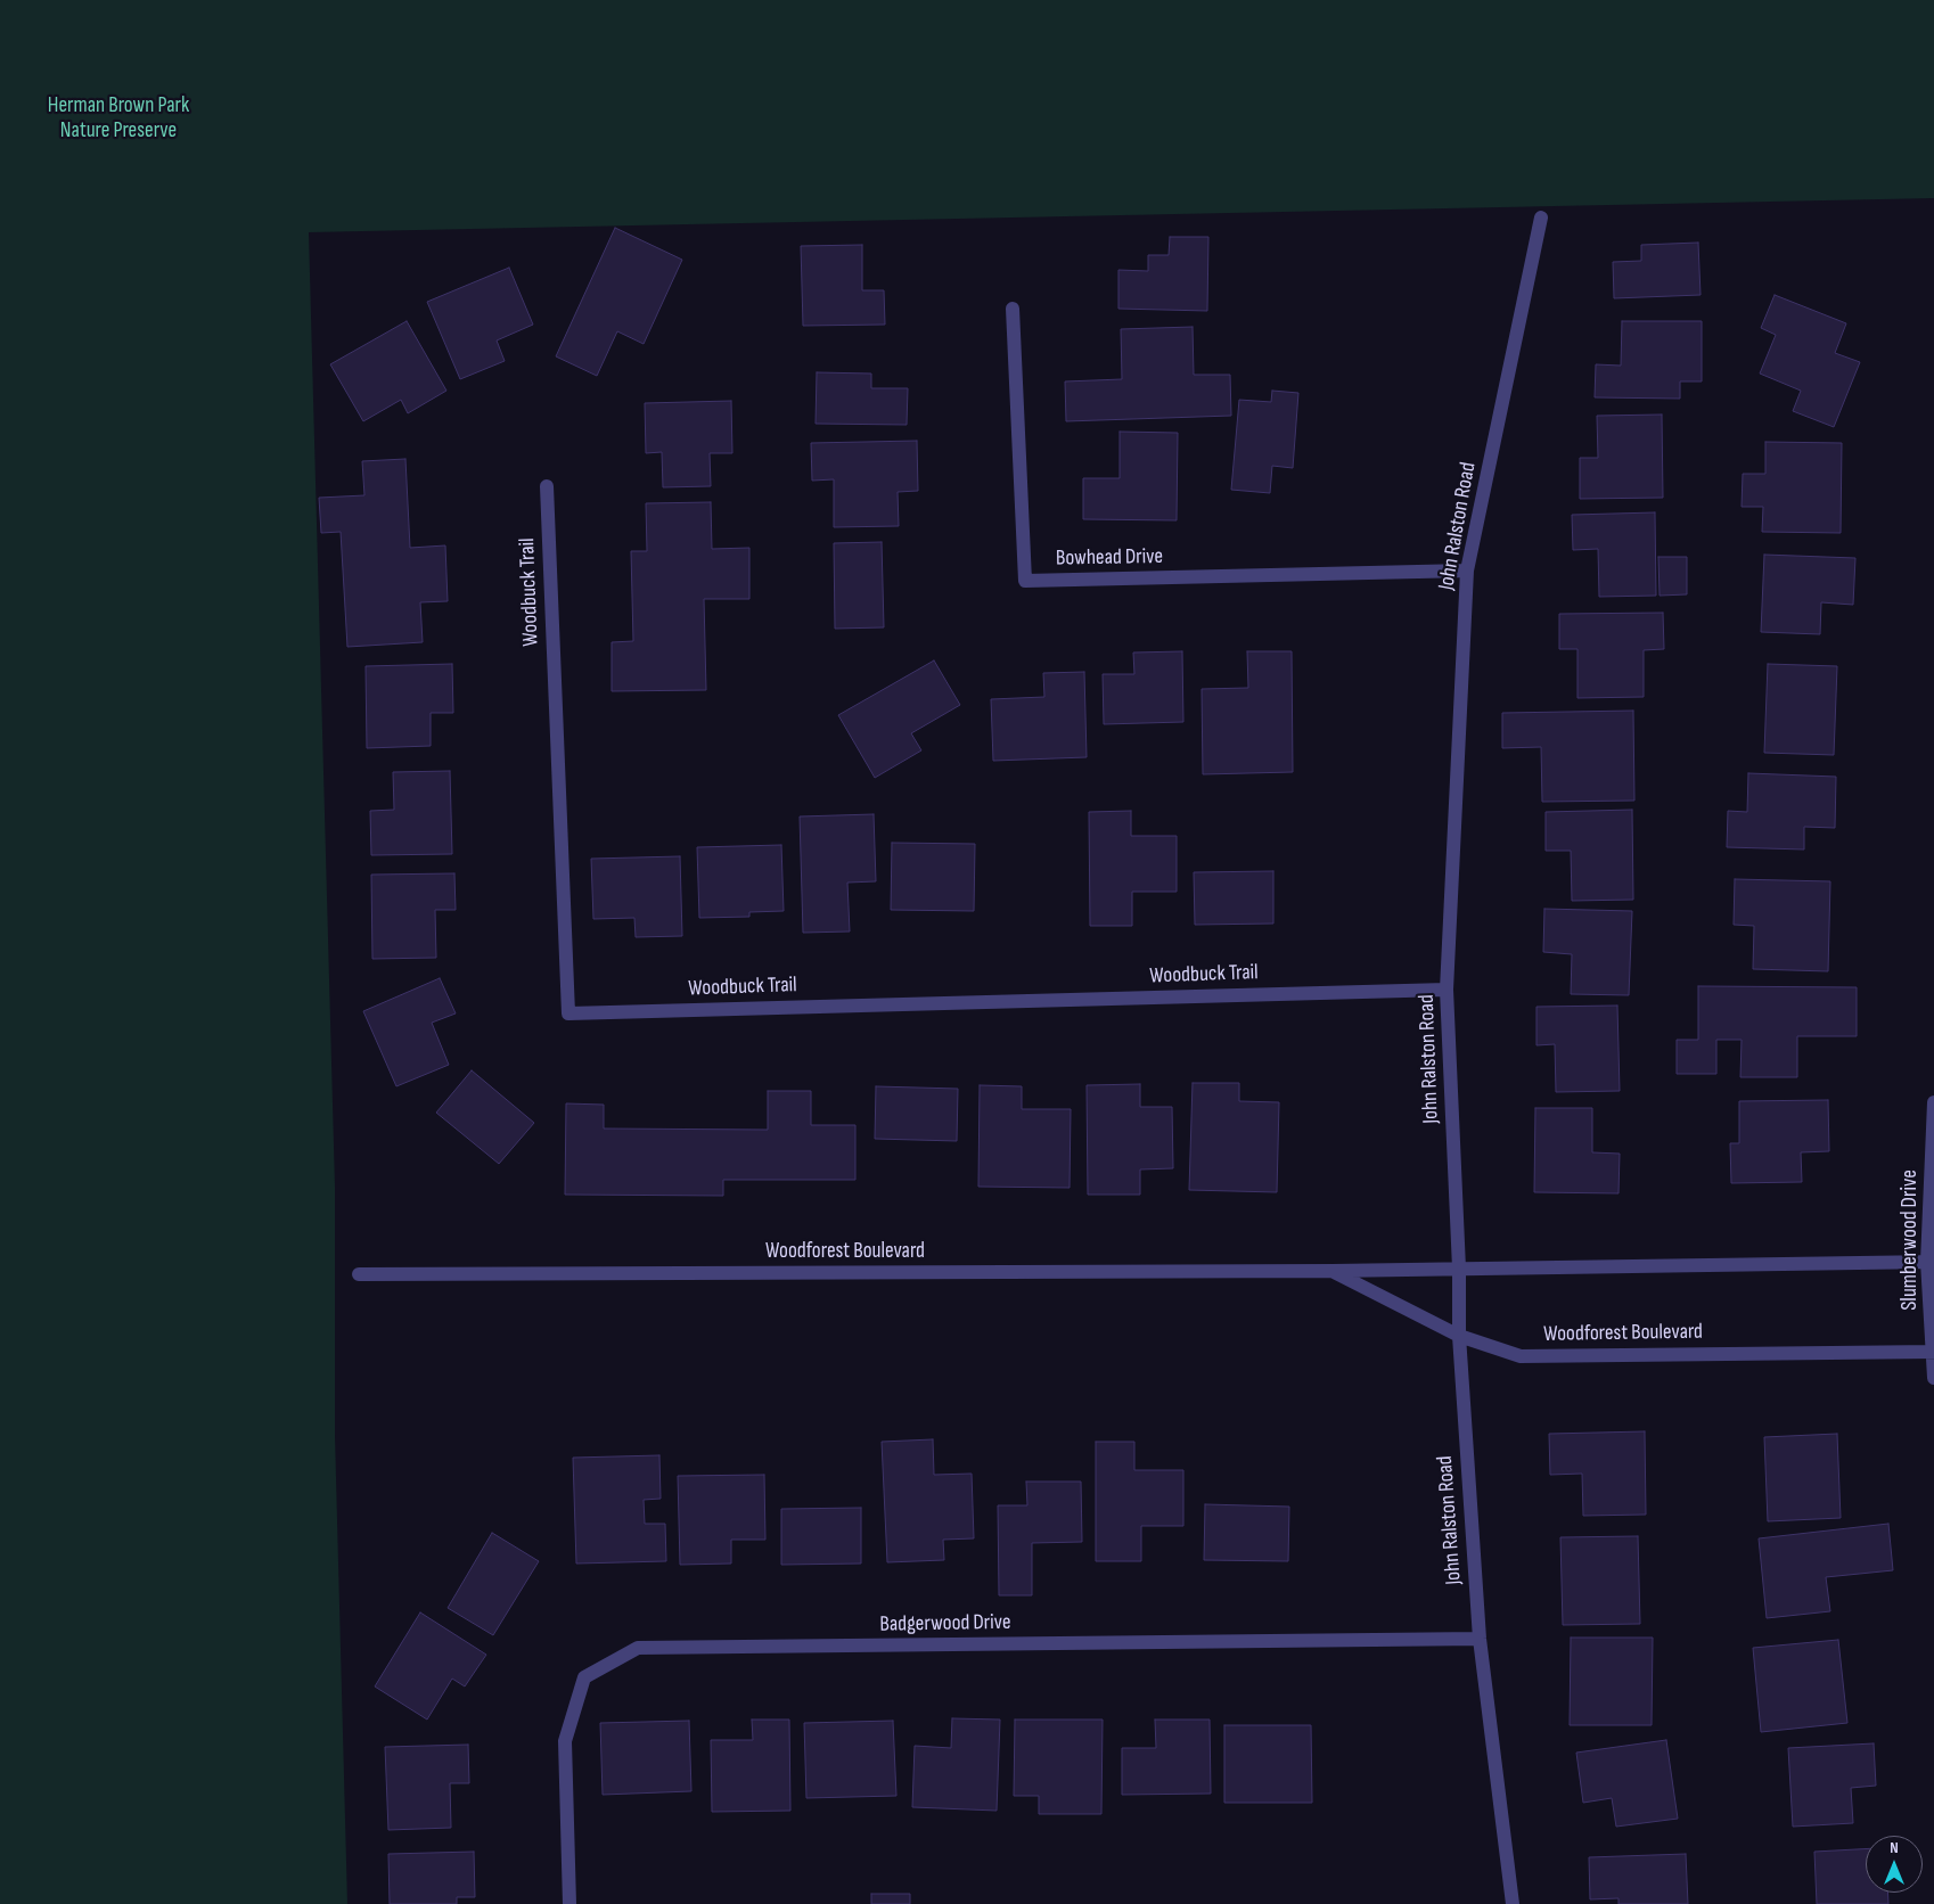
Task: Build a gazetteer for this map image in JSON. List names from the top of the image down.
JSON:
{
  "streets": {
    "street": [
      "John Ralston Road",
      "Bowhead Drive",
      "Woodbuck Trail",
      "Slumberwood Drive",
      "Woodforest Boulevard",
      "Badgerwood Drive"
    ]
  },
  "crossings": [
    ["John Ralston Road", "Bowhead Drive"],
    ["John Ralston Road", "Woodbuck Trail"],
    ["John Ralston Road", "Woodforest Boulevard"],
    ["John Ralston Road", "Badgerwood Drive"],
    ["Slumberwood Drive", "Woodforest Boulevard"]
  ],
  "parks": ["Herman Brown Park Nature Preserve"],
  "north": "top"
}
